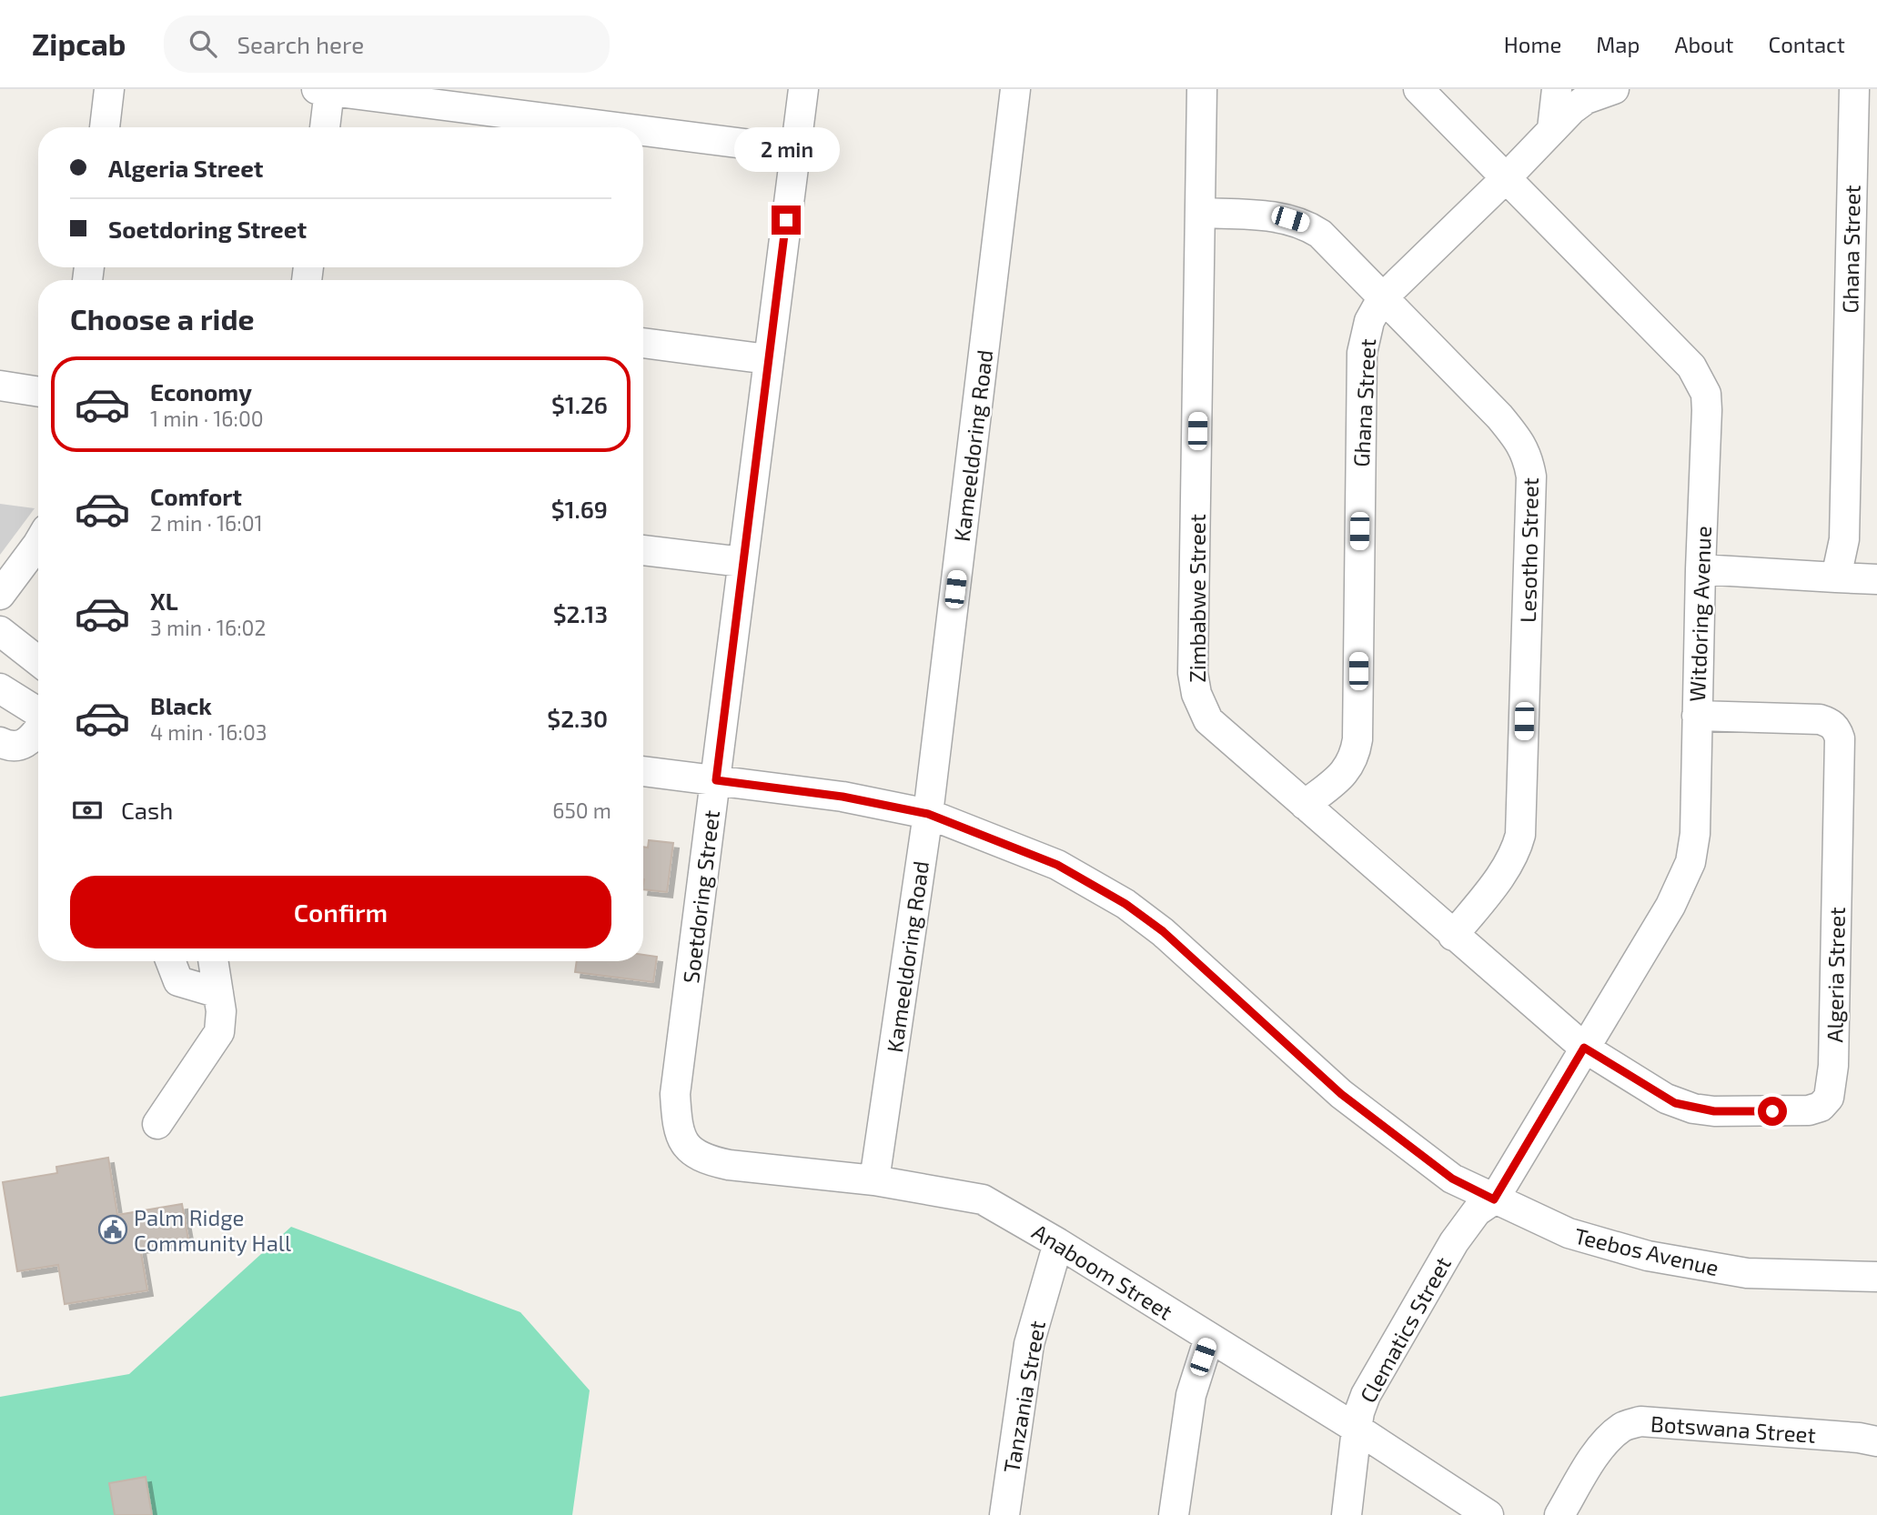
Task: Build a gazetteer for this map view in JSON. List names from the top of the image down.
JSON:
{
  "streets": {
    "street": [
      "Ghana Street",
      "Kameeldoring Road",
      "Lesotho Street",
      "Zimbabwe Street",
      "Witdoring Avenue",
      "Soetdoring Street",
      "Algeria Street",
      "Teebos Avenue",
      "Anaboom Street",
      "Clematics Street",
      "Tanzania Street",
      "Botswana Street"
    ]
  },
  "crossings": [
    ["Ghana Street", "Lesotho Street"],
    ["Ghana Street", "Zimbabwe Street"],
    ["Ghana Street", "Witdoring Avenue"],
    ["Kameeldoring Road", "Teebos Avenue"],
    ["Kameeldoring Road", "Anaboom Street"],
    ["Lesotho Street", "Zimbabwe Street"],
    ["Zimbabwe Street", "Witdoring Avenue"],
    ["Zimbabwe Street", "Algeria Street"],
    ["Witdoring Avenue", "Algeria Street"],
    ["Witdoring Avenue", "Teebos Avenue"],
    ["Witdoring Avenue", "Clematics Street"],
    ["Soetdoring Street", "Teebos Avenue"],
    ["Soetdoring Street", "Anaboom Street"],
    ["Teebos Avenue", "Clematics Street"],
    ["Anaboom Street", "Clematics Street"],
    ["Anaboom Street", "Tanzania Street"]
  ],
  "places": {
    "public building": ["Palm Ridge Community Hall"]
  },
  "page": {
    "header": "Zipcab",
    "search": "Search here",
    "nav": [
      "Home",
      "Map",
      "About",
      "Contact"
    ],
    "bubble": "2 min",
    "banner": ["Algeria Street", "Soetdoring Street"],
    "heading": "Choose a ride",
    "list": [
      {
        "name": "Economy",
        "note": "1 min · 16:00",
        "value": "$1.26"
      },
      {
        "name": "Comfort",
        "note": "2 min · 16:01",
        "value": "$1.69"
      },
      {
        "name": "XL",
        "note": "3 min · 16:02",
        "value": "$2.13"
      },
      {
        "name": "Black",
        "note": "4 min · 16:03",
        "value": "$2.30"
      }
    ],
    "pay": ["Cash", "650 m"],
    "buttons": "Confirm"
  }
}
